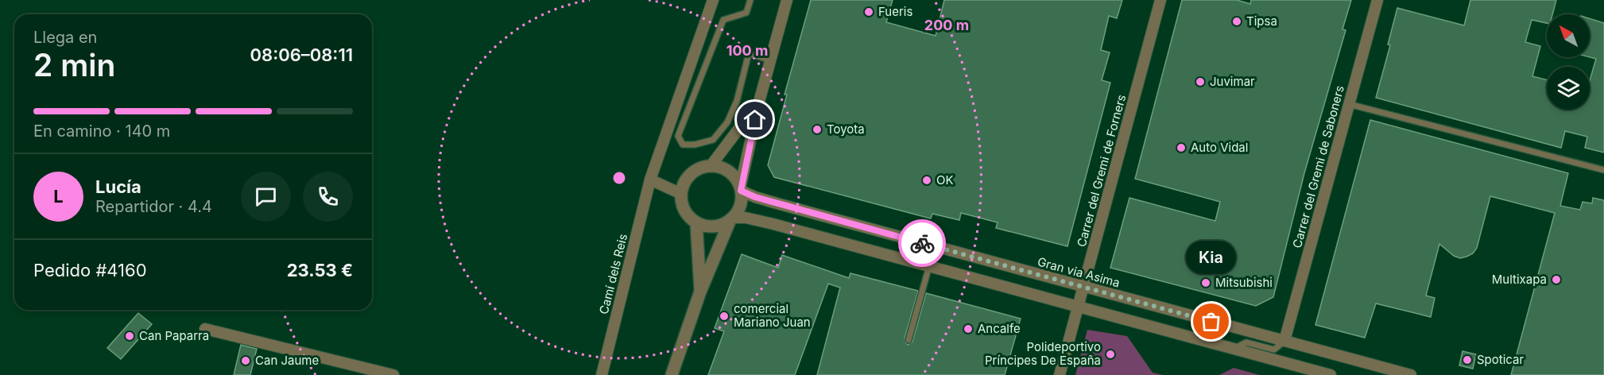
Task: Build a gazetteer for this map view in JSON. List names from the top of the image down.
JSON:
{
  "streets": {
    "street": [
      "Carrer del Gremi de Saboners",
      "Carrer del Gremi de Forners",
      "Gran via Asima",
      "Camí dels Reis"
    ]
  },
  "crossings": [
    ["Carrer del Gremi de Saboners", "Gran via Asima"],
    ["Carrer del Gremi de Forners", "Gran via Asima"]
  ],
  "places": [
    "Fueris",
    "Tipsa",
    "Juvimar",
    "Toyota",
    "Auto Vidal",
    "OK",
    "Multixapa",
    "Mitsubishi",
    "comercial Mariano Juan",
    "Kia",
    "Ancalfe",
    "Can Paparra",
    "Polideportivo Príncipes De España",
    "Spoticar",
    "Can Jaume"
  ],
  "north": "top left",
  "page": {
    "heading": ["2 min", "Llega en", "08:06–08:11"],
    "panel": [
      "Lucía",
      "Repartidor · 4.4",
      "Pedido #4160",
      "23.53 €"
    ],
    "bar": "En camino · 140 m",
    "round": "L",
    "bubble": "Kia"
  },
  "rings": ["200 m", "100 m"]
}
